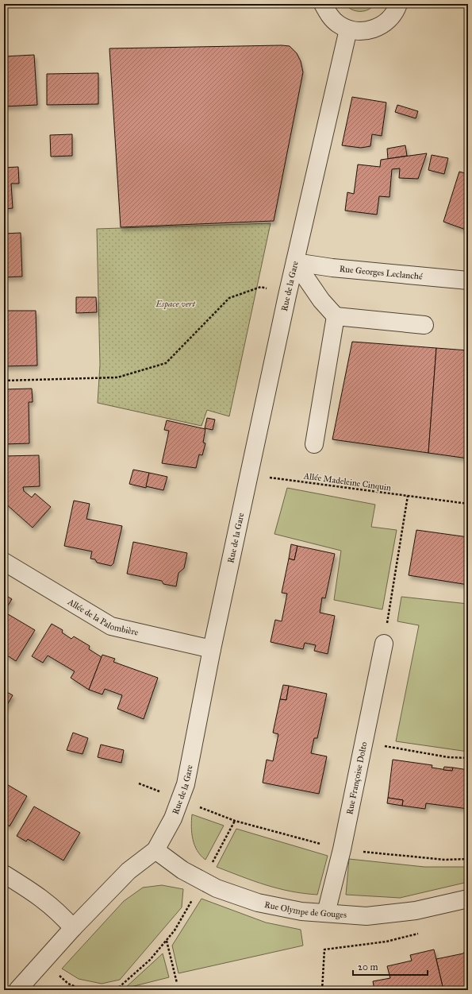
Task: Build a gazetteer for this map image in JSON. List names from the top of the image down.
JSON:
{
  "streets": {
    "street": [
      "Rue Georges Leclanché",
      "Rue de la Gare",
      "Allée de la Palombière",
      "Rue Françoise Dolto",
      "Rue Olympe de Gouges"
    ],
    "path": ["Allée Madeleine Cinquin"]
  },
  "crossings": [
    ["Rue Georges Leclanché", "Rue de la Gare"],
    ["Rue de la Gare", "Allée Madeleine Cinquin"],
    ["Rue de la Gare", "Allée de la Palombière"],
    ["Rue de la Gare", "Rue Olympe de Gouges"],
    ["Rue Françoise Dolto", "Rue Olympe de Gouges"]
  ],
  "parks": ["Espace vert"],
  "scale_bar": "20 m"
}
